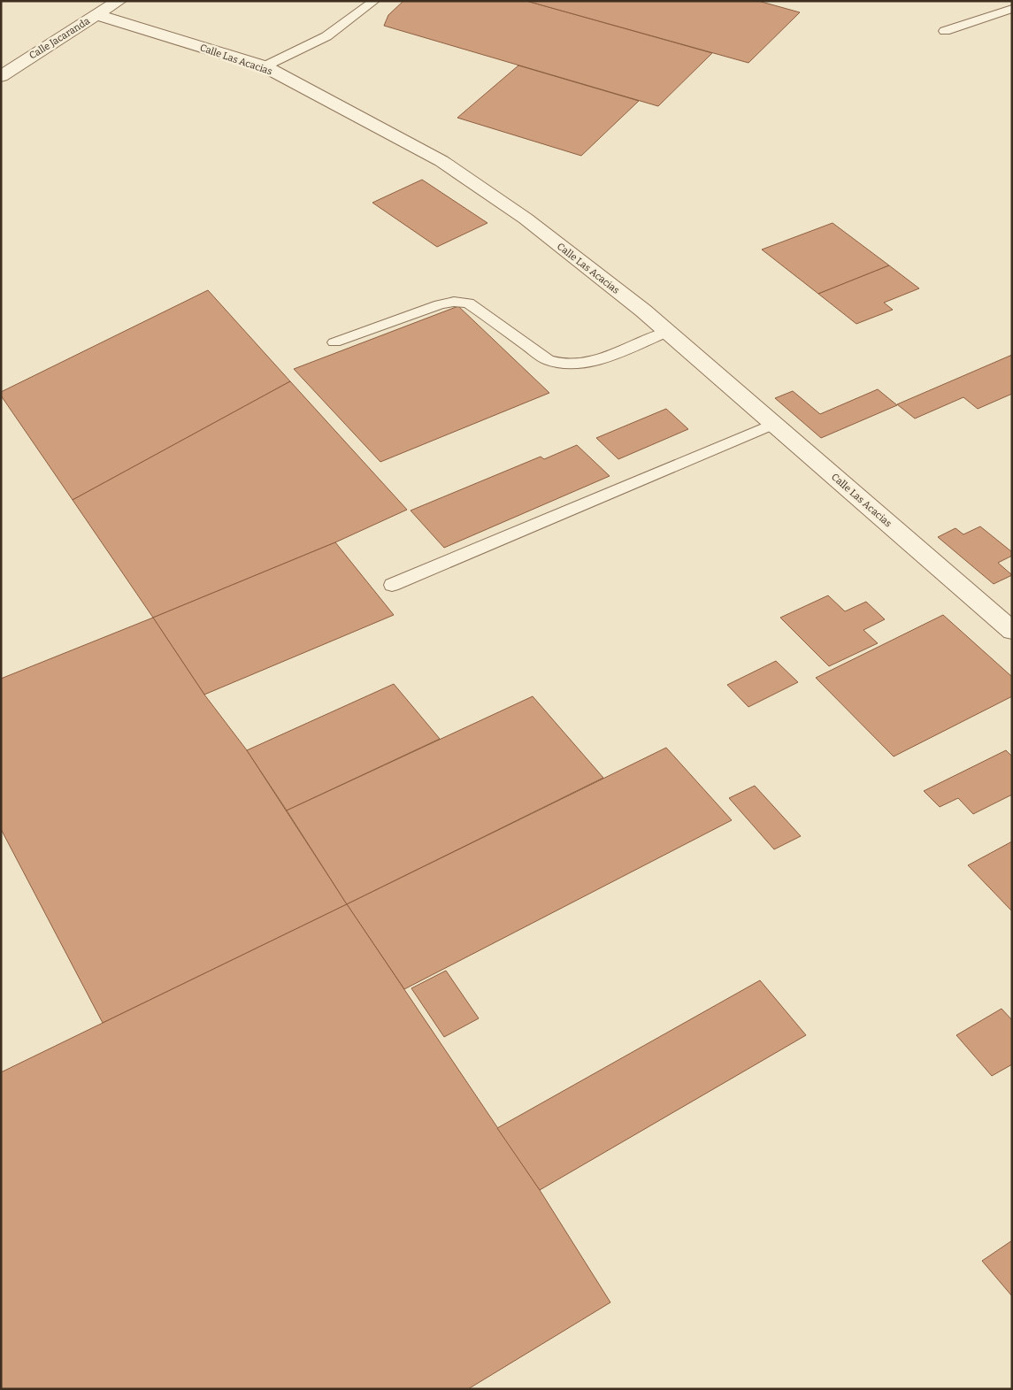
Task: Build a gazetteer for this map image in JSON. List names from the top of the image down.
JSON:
{
  "streets": {
    "street": ["Calle Jacaranda", "Calle Las Acacias"]
  },
  "crossings": [
    ["Calle Jacaranda", "Calle Las Acacias"]
  ]
}
